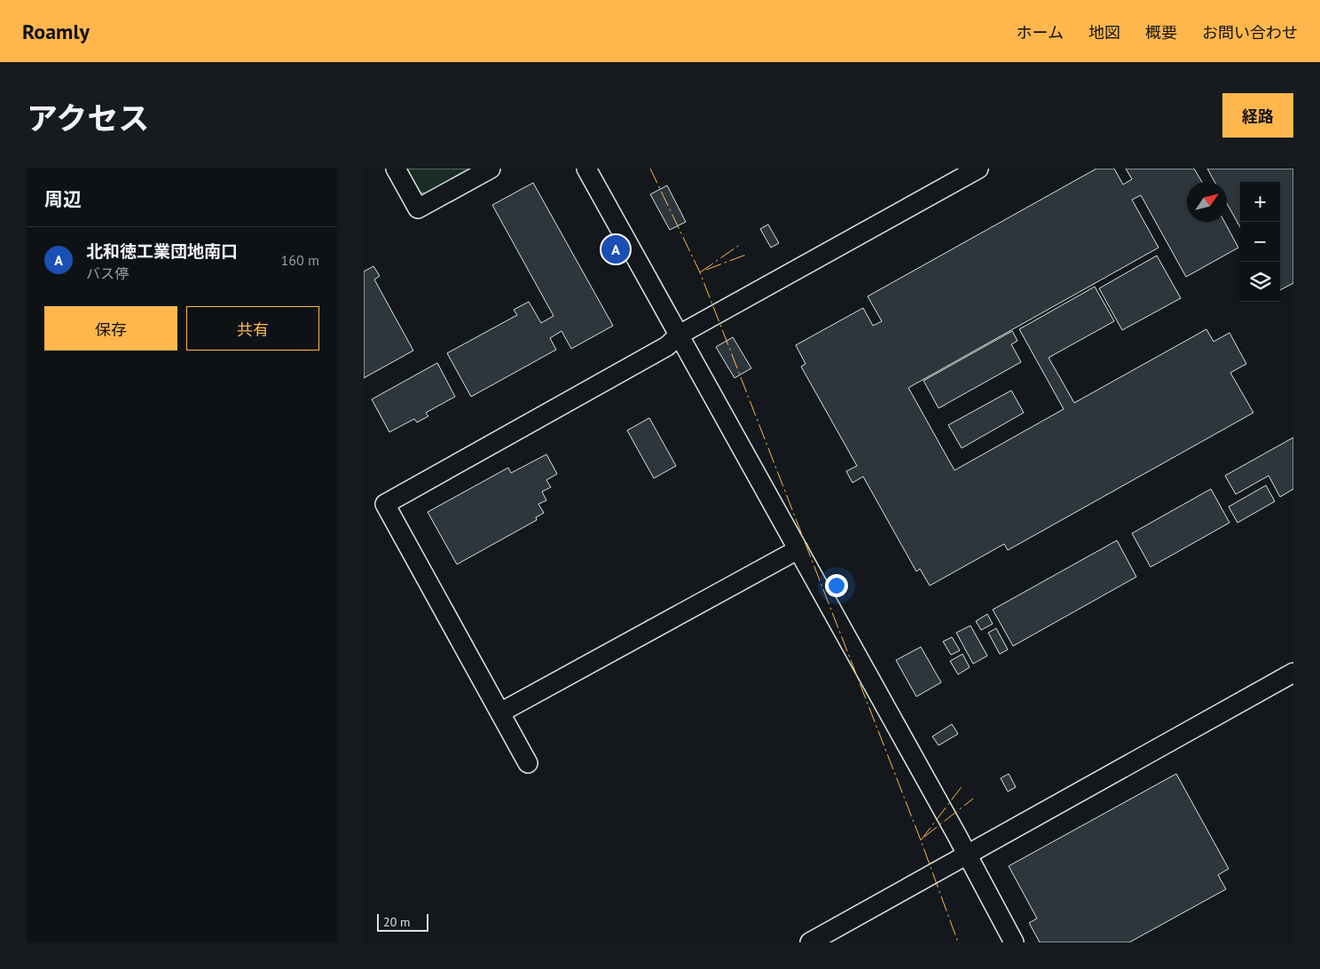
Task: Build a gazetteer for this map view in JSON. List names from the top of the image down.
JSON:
{
  "scale_bar": "20 m",
  "north": "top right",
  "page": {
    "header": "Roamly",
    "nav": [
      "ホーム",
      "地図",
      "概要",
      "お問い合わせ"
    ],
    "title": "アクセス",
    "buttons": [
      "経路",
      ["保存", "共有"]
    ],
    "heading": "周辺",
    "map_buttons": ["+", "−"],
    "list": [
      {
        "mark": "A",
        "name": "北和徳工業団地南口",
        "note": "バス停",
        "value": "160 m"
      }
    ],
    "pins": "A",
    "scale": "20 m"
  }
}
